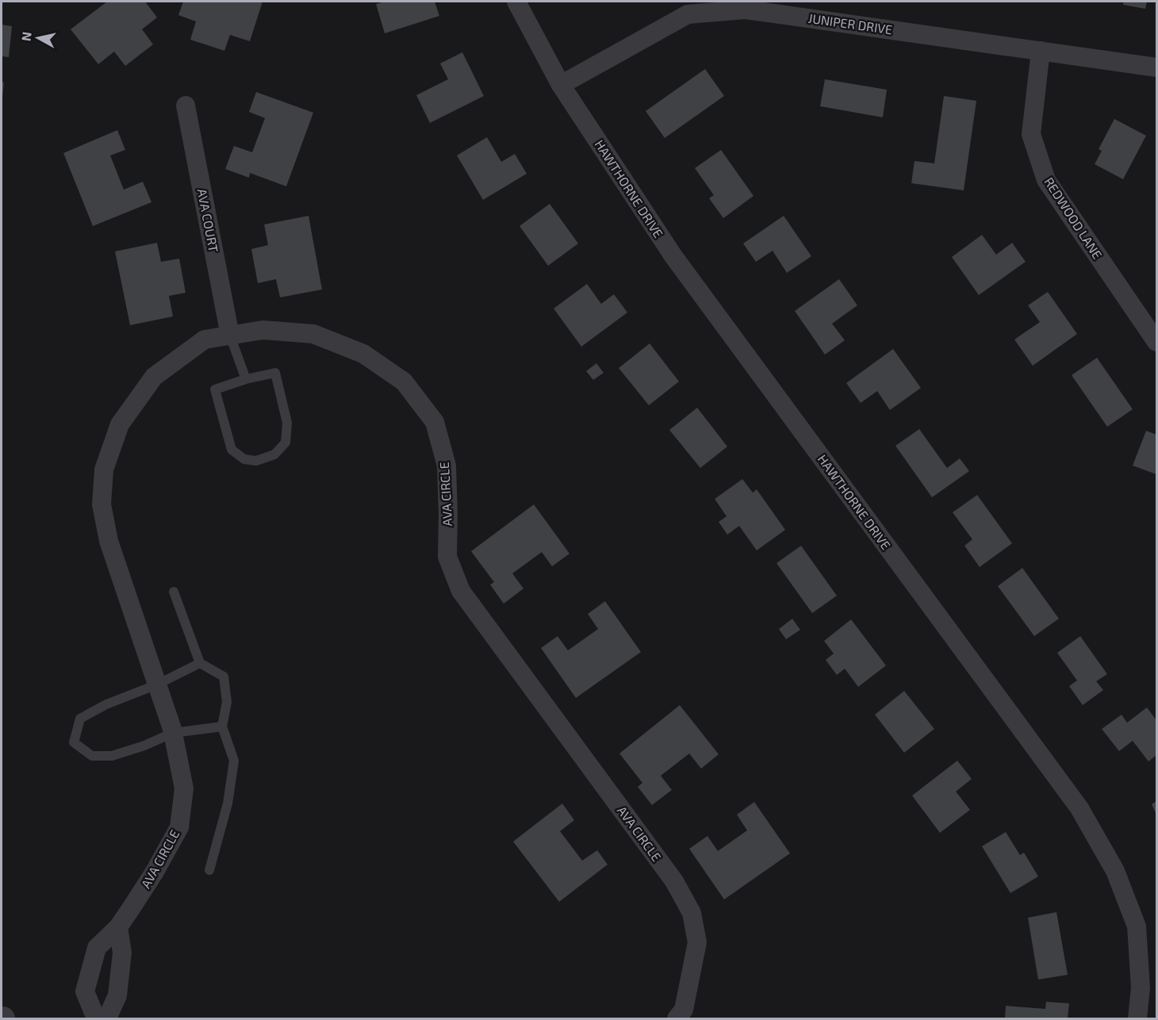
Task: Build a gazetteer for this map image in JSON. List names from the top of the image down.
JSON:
{
  "streets": {
    "street": [
      "JUNIPER DRIVE",
      "HAWTHORNE DRIVE",
      "REDWOOD LANE",
      "AVA COURT",
      "AVA CIRCLE"
    ]
  },
  "crossings": [
    ["JUNIPER DRIVE", "HAWTHORNE DRIVE"],
    ["JUNIPER DRIVE", "REDWOOD LANE"],
    ["AVA COURT", "AVA CIRCLE"]
  ],
  "north": "left"
}
